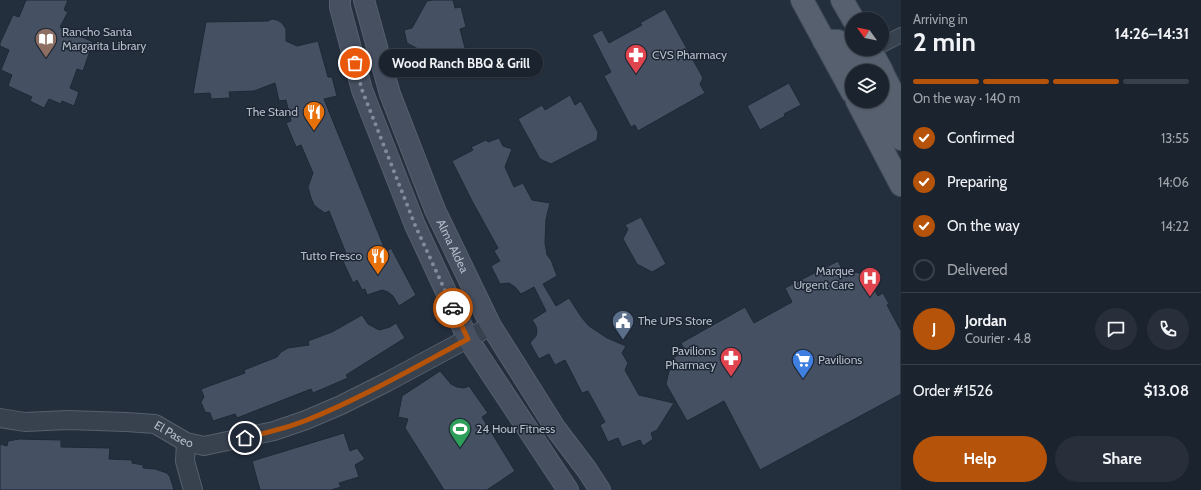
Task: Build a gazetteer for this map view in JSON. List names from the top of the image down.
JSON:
{
  "streets": {
    "main road": ["Alma Aldea"],
    "street": ["El Paseo"]
  },
  "crossings": [
    ["Alma Aldea", "El Paseo"]
  ],
  "places": {
    "library": ["Rancho Santa Margarita Library"],
    "other": ["Wood Ranch BBQ & Grill"],
    "pharmacy": ["CVS Pharmacy", "Pavilions Pharmacy"],
    "restaurant": ["The Stand", "Tutto Fresco"],
    "hospital": ["Marque Urgent Care"],
    "public building": ["The UPS Store"],
    "supermarket": ["Pavilions"],
    "sports": ["24 Hour Fitness"]
  },
  "north": "top left",
  "page": {
    "heading": ["2 min", "Arriving in", "14:26–14:31"],
    "panel": [
      "Jordan",
      "Courier · 4.8",
      "Order #1526",
      "$13.08"
    ],
    "bubble": "Wood Ranch BBQ & Grill",
    "bar": "On the way · 140 m",
    "list": [
      ["Confirmed", "13:55"],
      ["Preparing", "14:06"],
      ["On the way", "14:22"],
      "Delivered"
    ],
    "round": "J",
    "buttons": ["Help", "Share"]
  }
}
